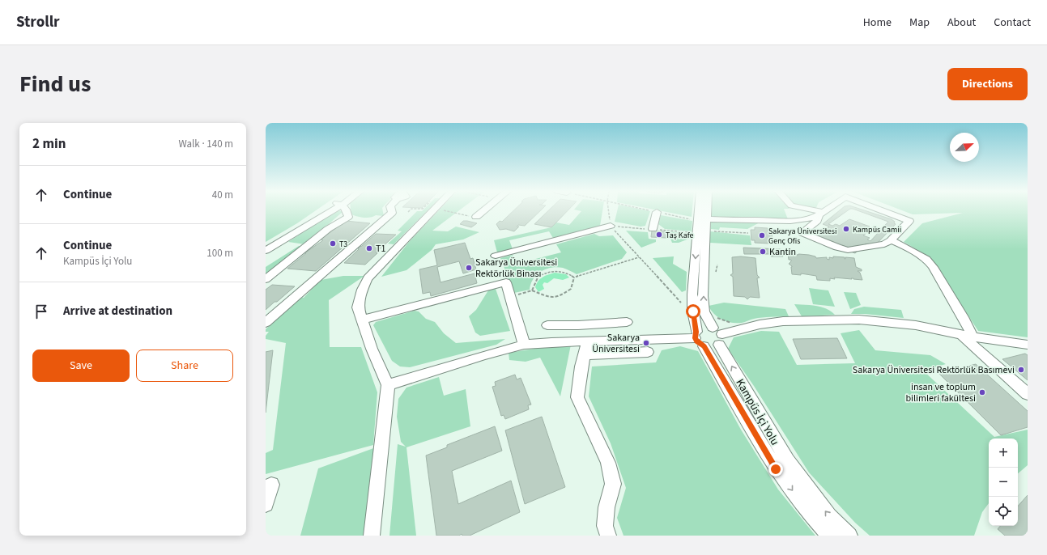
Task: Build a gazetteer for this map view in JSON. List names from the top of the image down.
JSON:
{
  "streets": {
    "street": ["Kampüs İçi Yolu"]
  },
  "places": [
    "Kampüs Camii",
    "Taş Kafe",
    "Sakarya Üniversitesi Genç Ofis",
    "T3",
    "T1",
    "Kantin",
    "Sakarya Üniversitesi Rektörlük Binası",
    "Sakarya Üniversitesi",
    "Sakarya Üniversitesi Rektörlük Basımevi",
    "insan ve toplum bilimleri fakültesi"
  ],
  "north": "top right",
  "page": {
    "header": "Strollr",
    "nav": [
      "Home",
      "Map",
      "About",
      "Contact"
    ],
    "title": "Find us",
    "buttons": [
      "Directions",
      ["Save", "Share"]
    ],
    "heading": ["2 min", "Walk · 140 m"],
    "list": [
      ["Continue", "40 m"],
      ["Continue", "Kampüs İçi Yolu", "100 m"],
      "Arrive at destination"
    ],
    "map_buttons": ["+", "−"]
  }
}
